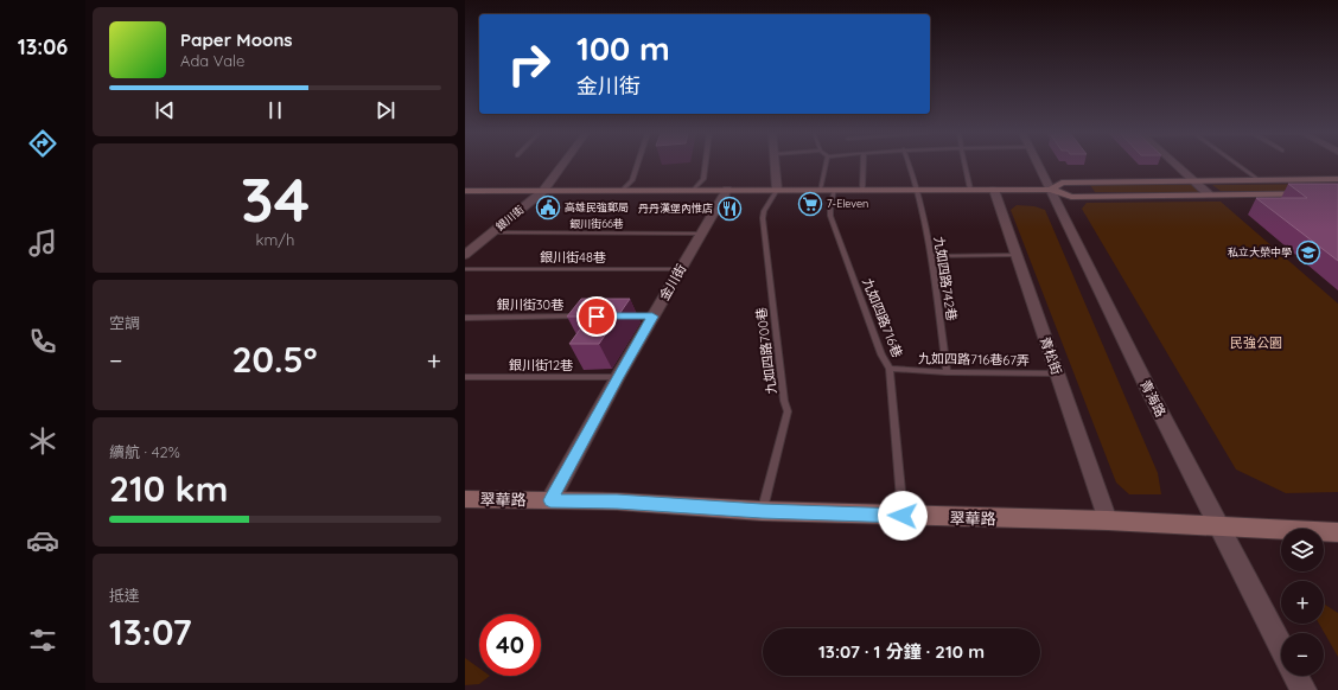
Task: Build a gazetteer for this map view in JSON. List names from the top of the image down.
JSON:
{
  "streets": {
    "street": [
      "銀川街",
      "金川街",
      "青松街",
      "青海路",
      "翠華路"
    ],
    "lane": [
      "銀川街66巷",
      "銀川街48巷",
      "九如四路742巷",
      "銀川街30巷",
      "九如四路716巷",
      "九如四路700巷",
      "九如四路716巷67弄",
      "銀川街12巷"
    ]
  },
  "crossings": [
    ["銀川街", "銀川街66巷"],
    ["銀川街66巷", "金川街"],
    ["銀川街48巷", "金川街"],
    ["九如四路742巷", "九如四路716巷67弄"],
    ["金川街", "銀川街12巷"],
    ["金川街", "翠華路"],
    ["九如四路716巷", "九如四路716巷67弄"],
    ["九如四路716巷", "翠華路"],
    ["九如四路700巷", "翠華路"],
    ["青松街", "九如四路716巷67弄"],
    ["青松街", "翠華路"],
    ["青海路", "翠華路"]
  ],
  "parks": ["民強公園"],
  "places": {
    "supermarket": ["7-Eleven"],
    "public building": ["高雄民強郵局"],
    "restaurant": ["丹丹漢堡內惟店"],
    "school or university": ["私立大榮中學"]
  },
  "page": {
    "tabs": "13:06",
    "turn": ["100 m", "金川街"],
    "song": ["Paper Moons", "Ada Vale"],
    "tile": [
      ["34", "km/h"],
      "空調",
      ["續航 · 42%", "210 km"],
      ["抵達", "13:07"]
    ],
    "heat": ["−", "20.5°", "+"],
    "map_buttons": ["+", "−"],
    "limit": "40",
    "trip": "13:07 · 1 分鐘 · 210 m"
  }
}
